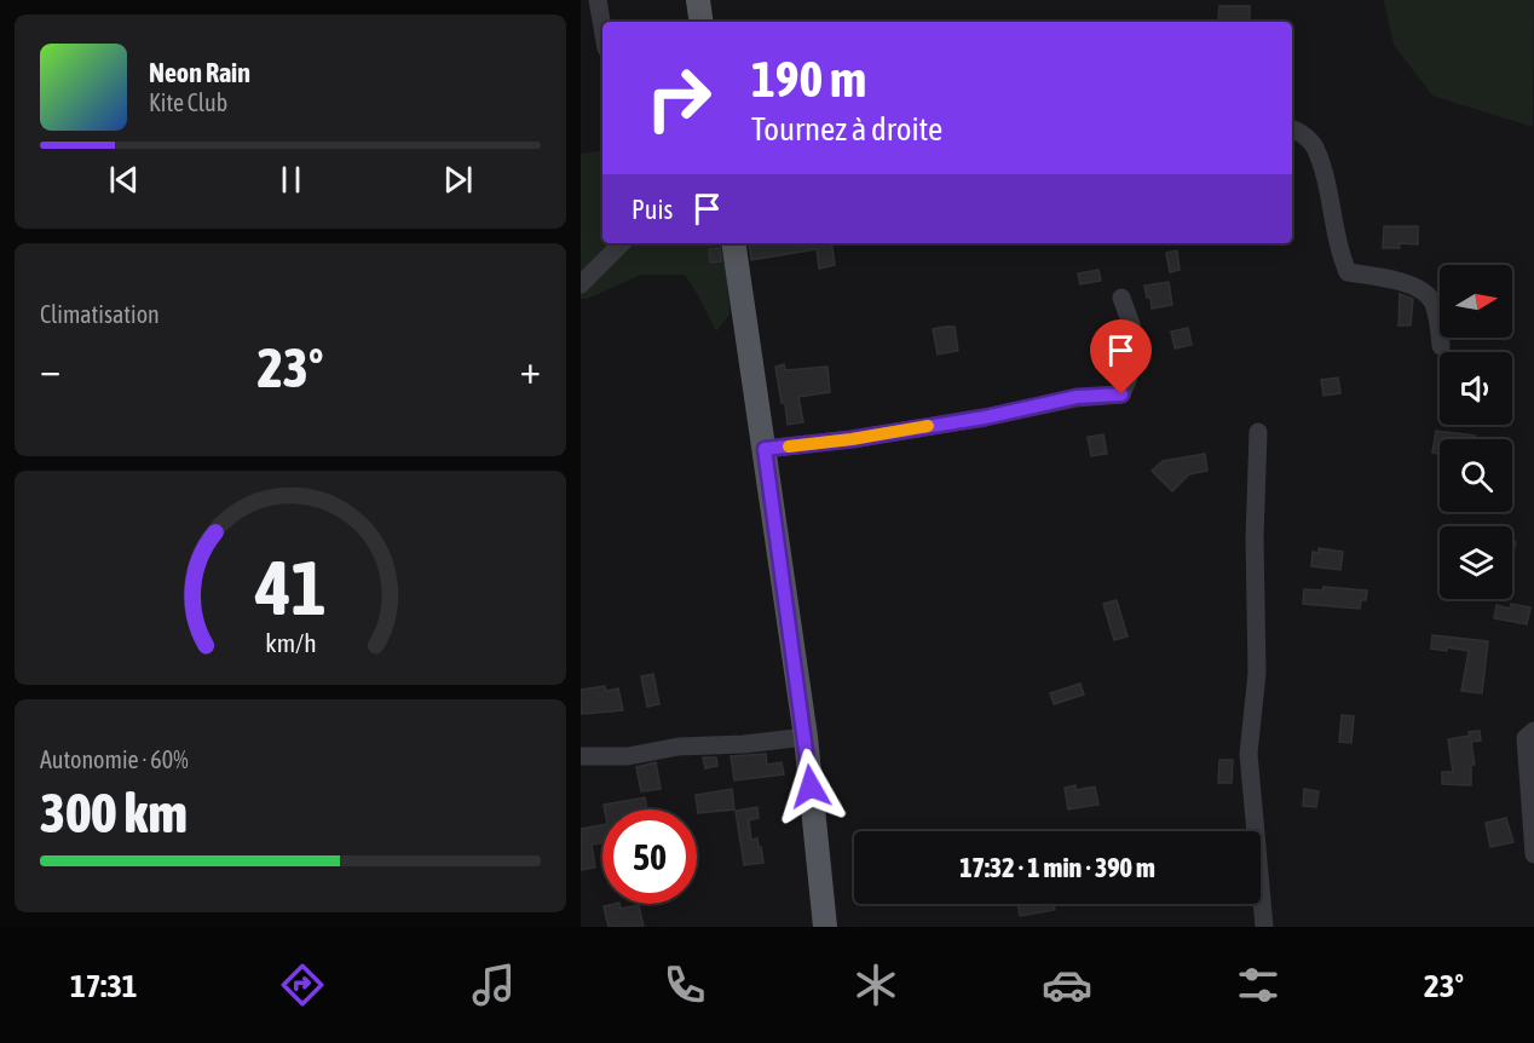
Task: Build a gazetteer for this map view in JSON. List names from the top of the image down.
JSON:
{
  "north": "right",
  "page": {
    "turn": ["190 m", "Tournez à droite"],
    "song": ["Neon Rain", "Kite Club"],
    "then": "Puis",
    "tile": [
      "Climatisation",
      ["Autonomie · 60%", "300 km"]
    ],
    "heat": ["−", "23°", "+"],
    "limit": "50",
    "trip": "17:32 · 1 min · 390 m",
    "tabs": ["17:31", "23°"],
    "gauge": ["41", "km/h"]
  }
}
